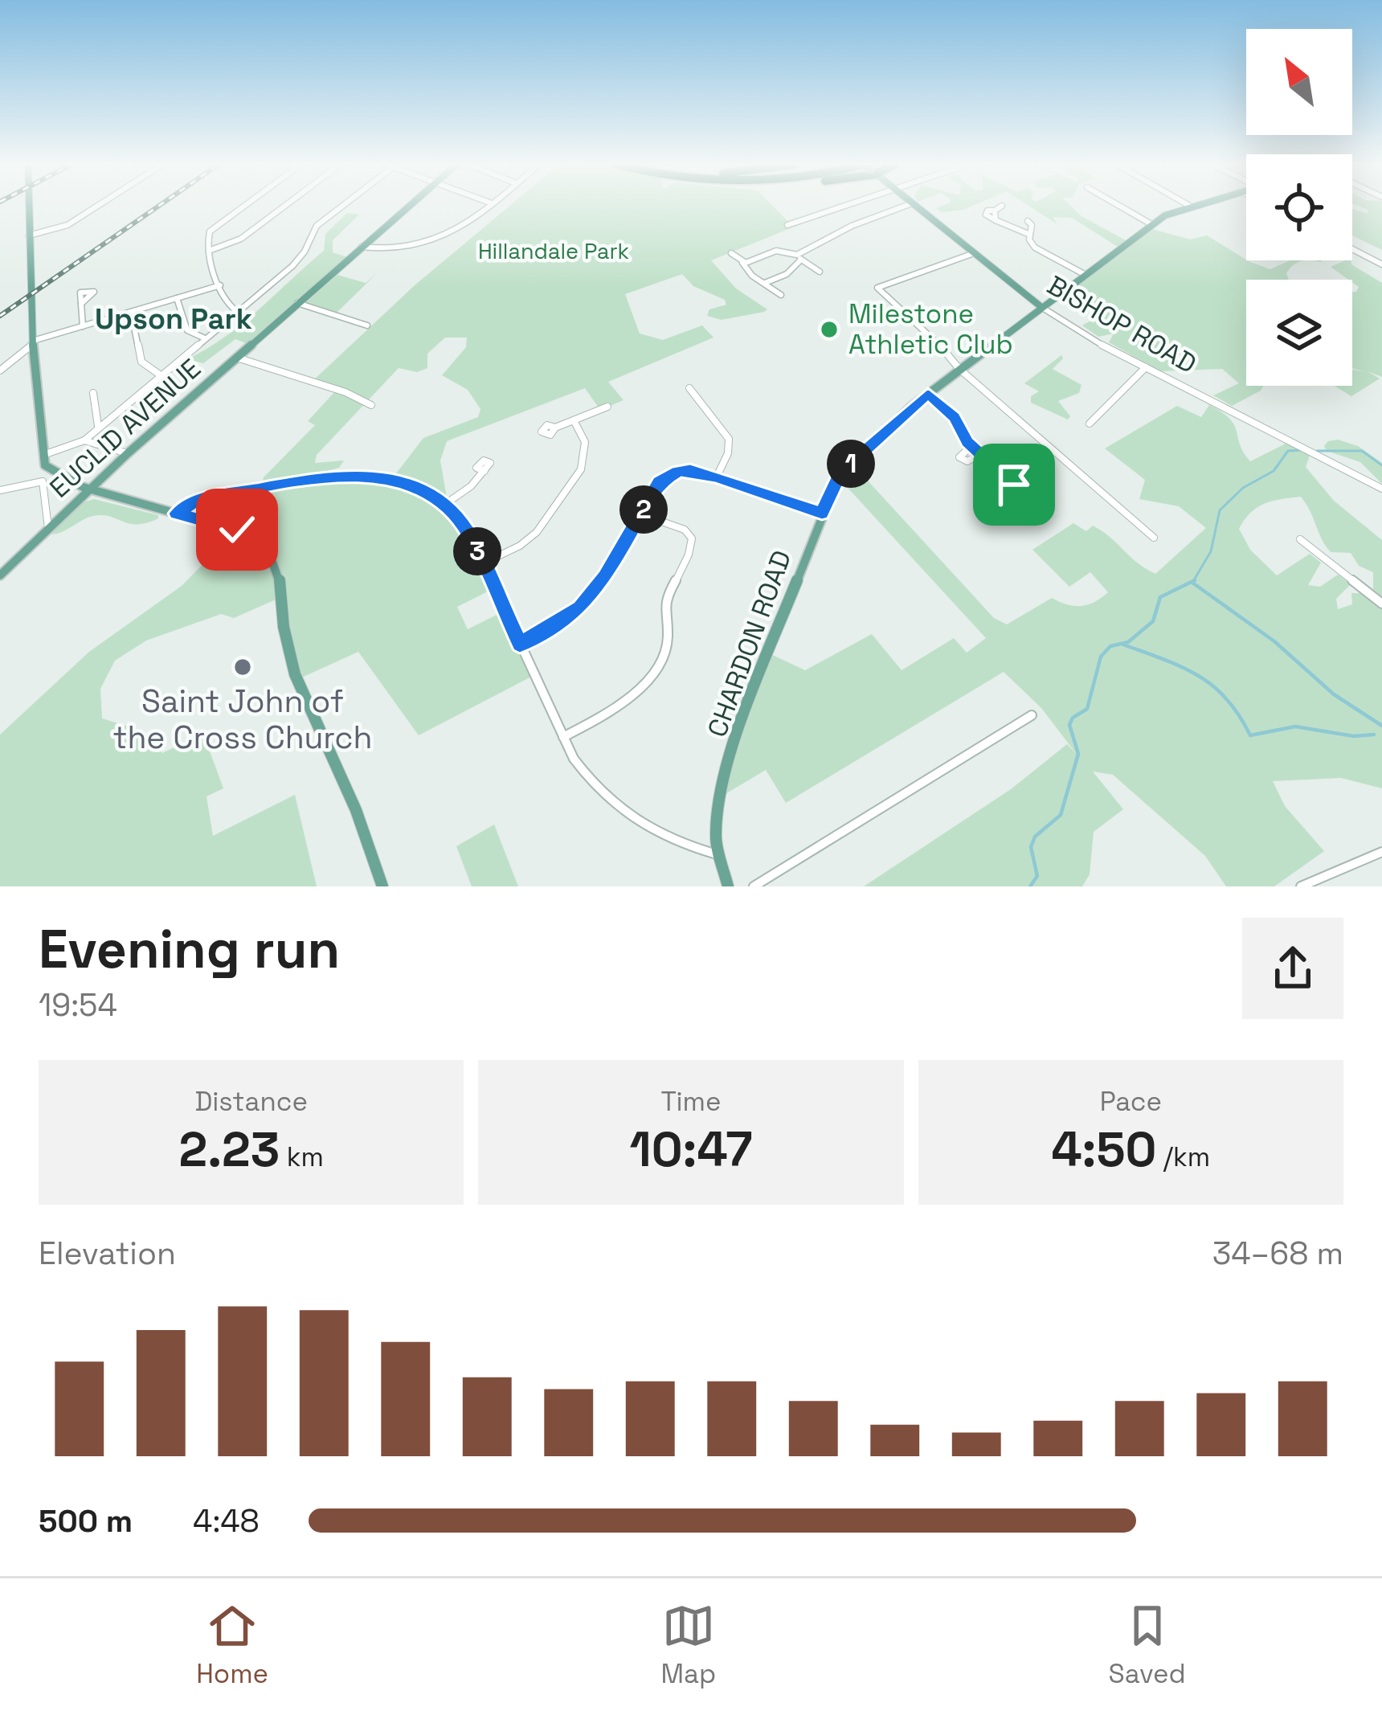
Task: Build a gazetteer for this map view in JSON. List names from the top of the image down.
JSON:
{
  "streets": {
    "main road": ["BISHOP ROAD", "EUCLID AVENUE", "CHARDON ROAD"]
  },
  "crossings": [
    ["BISHOP ROAD", "CHARDON ROAD"]
  ],
  "districts": ["Upson Park"],
  "parks": ["Hillandale Park"],
  "places": ["Milestone Athletic Club", "Saint John of the Cross Church"],
  "north": "top left",
  "page": {
    "pins": ["1", "2", "3"],
    "heading": ["Evening run", "19:54"],
    "stats": [
      ["Distance", "2.23 km"],
      ["Time", "10:47"],
      ["Pace", "4:50 /km"]
    ],
    "chart": ["Elevation", "34–68 m"],
    "list": [
      {
        "name": "500 m",
        "note": "4:48"
      }
    ],
    "tabs": ["Home", "Map", "Saved"]
  }
}
